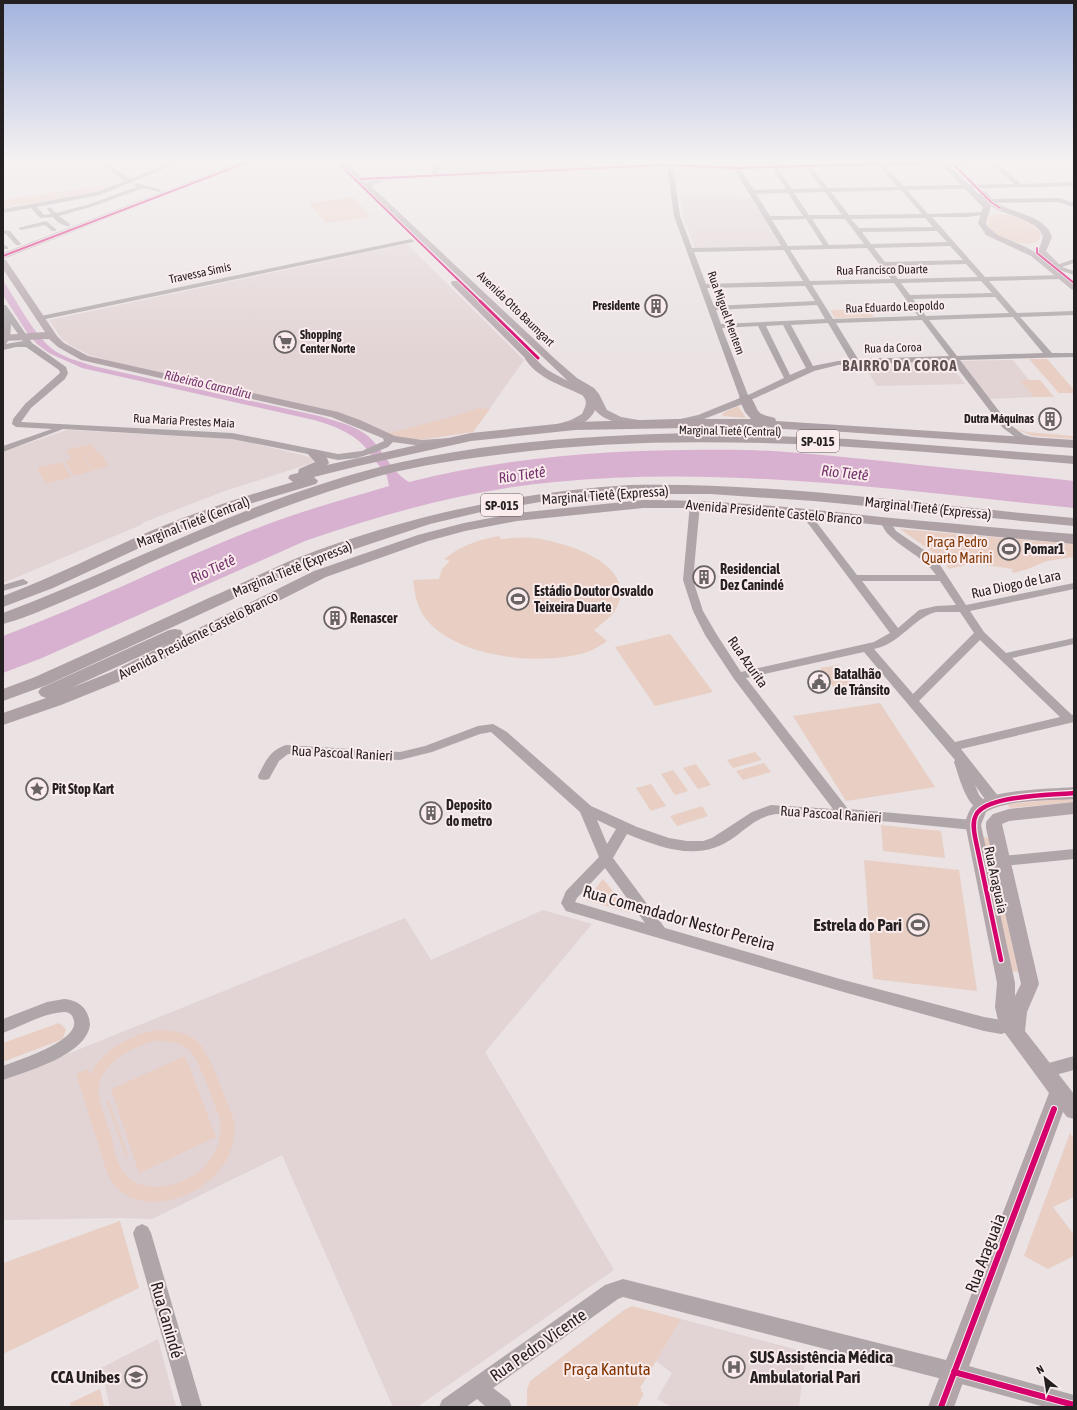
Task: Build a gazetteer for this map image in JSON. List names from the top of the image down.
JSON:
{
  "streets": {
    "highway": [
      "Marginal Tietê (Central)",
      "SP-015",
      "Marginal Tietê (Expressa)",
      "Avenida Presidente Castelo Branco"
    ],
    "main road": ["Avenida Otto Baumgart", "Rua Araguaia"],
    "street": [
      "Rua Francisco Duarte",
      "Travessa Simis",
      "Rua Eduardo Leopoldo",
      "Rua Miguel Mentem",
      "Rua da Coroa",
      "Rua Maria Prestes Maia",
      "Rua Diogo de Lara",
      "Rua Azurita",
      "Rua Pascoal Ranieri",
      "Rua Comendador Nestor Pereira",
      "Rua Canindé",
      "Rua Pedro Vicente"
    ]
  },
  "crossings": [
    ["Rua Francisco Duarte", "Rua Miguel Mentem"],
    ["Travessa Simis", "Avenida Otto Baumgart"],
    ["Rua Eduardo Leopoldo", "Rua Miguel Mentem"],
    ["Rua Miguel Mentem", "Rua da Coroa"],
    ["Rua Maria Prestes Maia", "Marginal Tietê (Central)"],
    ["Marginal Tietê (Central)", "SP-015"],
    ["Avenida Presidente Castelo Branco", "Rua Azurita"],
    ["Rua Diogo de Lara", "Rua Azurita"],
    ["Rua Azurita", "Rua Pascoal Ranieri"],
    ["Rua Pascoal Ranieri", "Rua Araguaia"],
    ["Rua Araguaia", "Rua Comendador Nestor Pereira"],
    ["Rua Araguaia", "Rua Pedro Vicente"]
  ],
  "districts": ["BAIRRO DA COROA"],
  "water": ["Ribeirão Carandiru", "Rio Tietê"],
  "parks": ["Praça Pedro Quarto Marini", "Praça Kantuta"],
  "places": {
    "building": [
      "Presidente",
      "Dutra Máquinas",
      "Residencial Dez Canindé",
      "Renascer",
      "Deposito do metro"
    ],
    "supermarket": ["Shopping Center Norte"],
    "sports": ["Pomar1", "Estádio Doutor Osvaldo Teixeira Duarte", "Estrela do Pari"],
    "public building": ["Batalhão de Trânsito"],
    "place": ["Pit Stop Kart"],
    "hospital": ["SUS Assistência Médica Ambulatorial Pari"],
    "school or university": ["CCA Unibes"]
  },
  "north": "top left"
}
